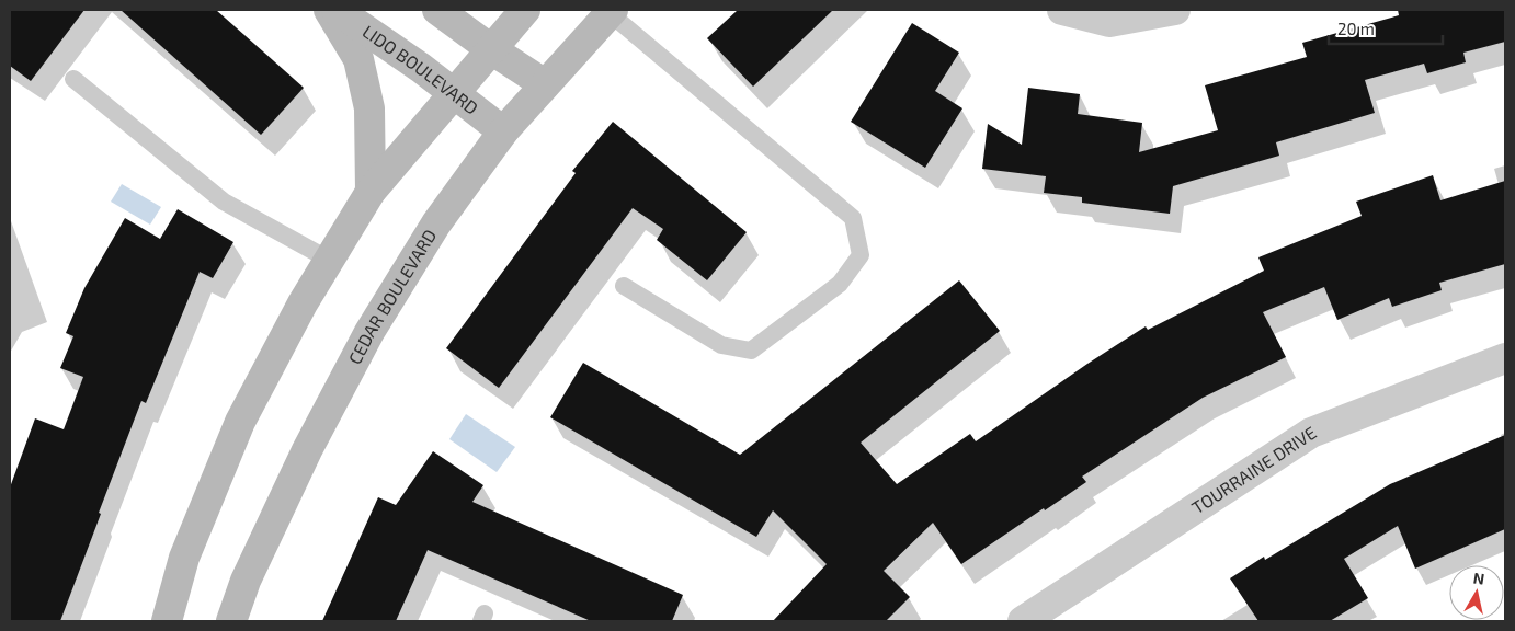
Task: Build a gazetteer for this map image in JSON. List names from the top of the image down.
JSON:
{
  "streets": {
    "street": ["LIDO BOULEVARD", "CEDAR BOULEVARD", "TOURRAINE DRIVE"]
  },
  "crossings": [
    ["LIDO BOULEVARD", "CEDAR BOULEVARD"]
  ],
  "scale_bar": "20 m",
  "north": "top"
}
